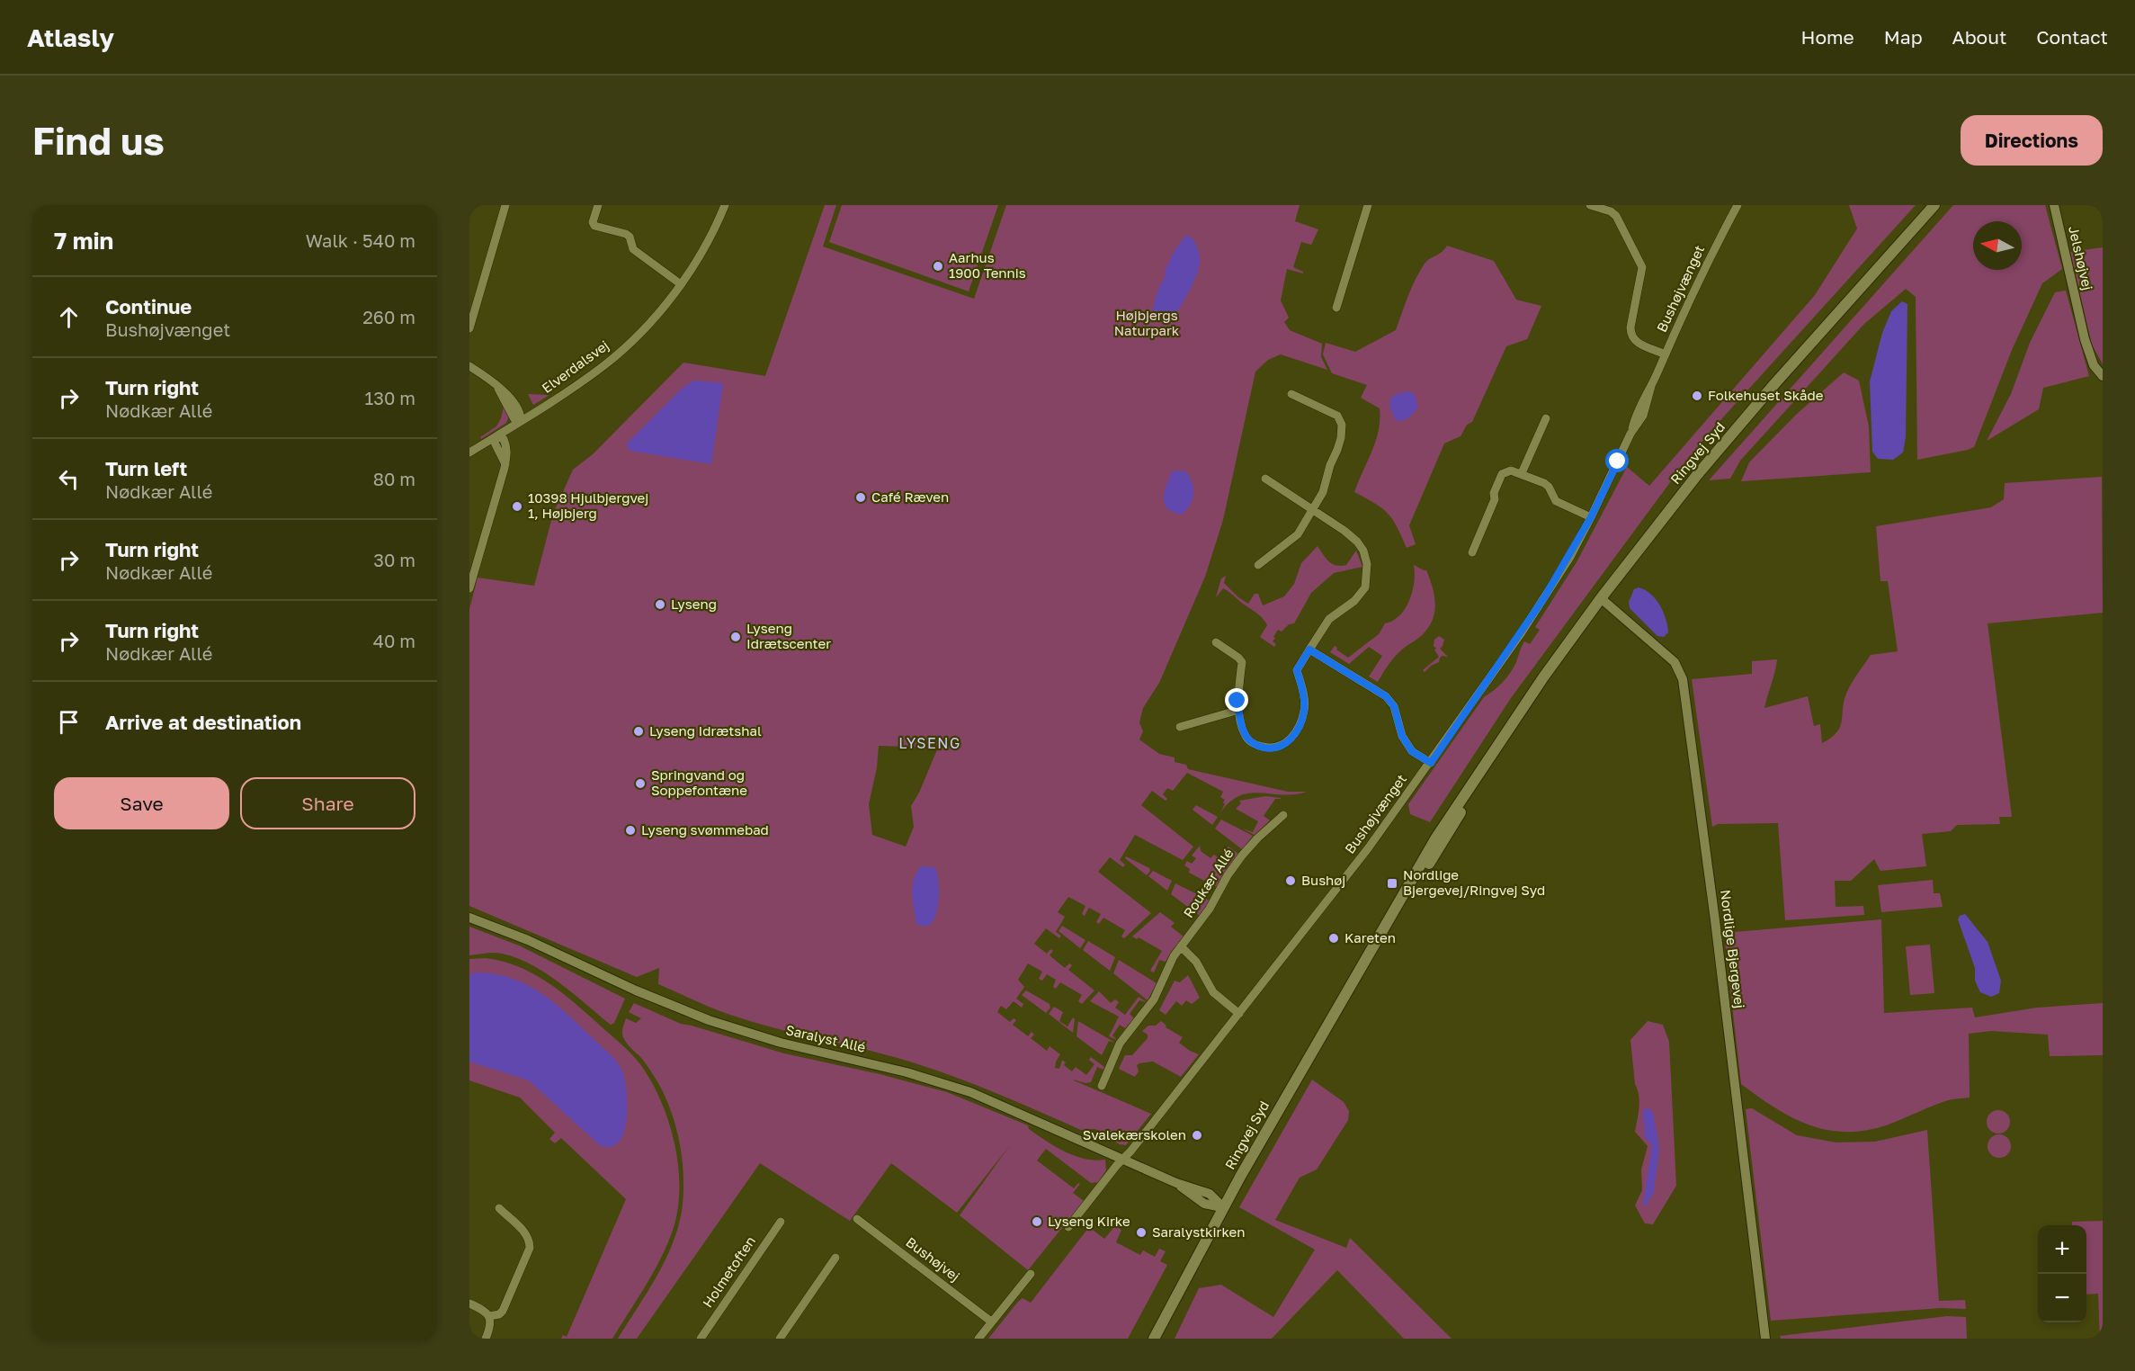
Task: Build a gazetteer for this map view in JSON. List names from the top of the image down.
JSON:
{
  "streets": {
    "main road": ["Ringvej Syd"],
    "street": [
      "Jelshøjvej",
      "Bushøjvænget",
      "Elverdalsvej",
      "Roukær Allé",
      "Nordlige Bjergevej",
      "Saralyst Allé",
      "Bushøjvej",
      "Holmetoften"
    ]
  },
  "crossings": [
    ["Bushøjvænget", "Saralyst Allé"],
    ["Ringvej Syd", "Nordlige Bjergevej"],
    ["Ringvej Syd", "Saralyst Allé"]
  ],
  "districts": ["LYSENG"],
  "parks": ["Højbjergs Naturpark"],
  "places": {
    "other": [
      "Aarhus 1900 Tennis",
      "Folkehuset Skåde",
      "Café Ræven",
      "10398 Hjulbjergvej 1, Højbjerg",
      "Lyseng",
      "Lyseng Idrætscenter",
      "Lyseng Idrætshal",
      "Springvand og Soppefontæne",
      "Lyseng svømmebad",
      "Bushøj",
      "Kareten",
      "Svalekærskolen",
      "Lyseng Kirke",
      "Saralystkirken"
    ],
    "transit": ["Nordlige Bjergevej/Ringvej Syd"]
  },
  "north": "left",
  "page": {
    "header": "Atlasly",
    "nav": [
      "Home",
      "Map",
      "About",
      "Contact"
    ],
    "buttons": [
      "Directions",
      ["Save", "Share"]
    ],
    "title": "Find us",
    "heading": ["7 min", "Walk · 540 m"],
    "list": [
      ["Continue", "Bushøjvænget", "260 m"],
      ["Turn right", "Nødkær Allé", "130 m"],
      ["Turn left", "Nødkær Allé", "80 m"],
      ["Turn right", "Nødkær Allé", "30 m"],
      ["Turn right", "Nødkær Allé", "40 m"],
      "Arrive at destination"
    ],
    "map_buttons": ["+", "−"]
  }
}
